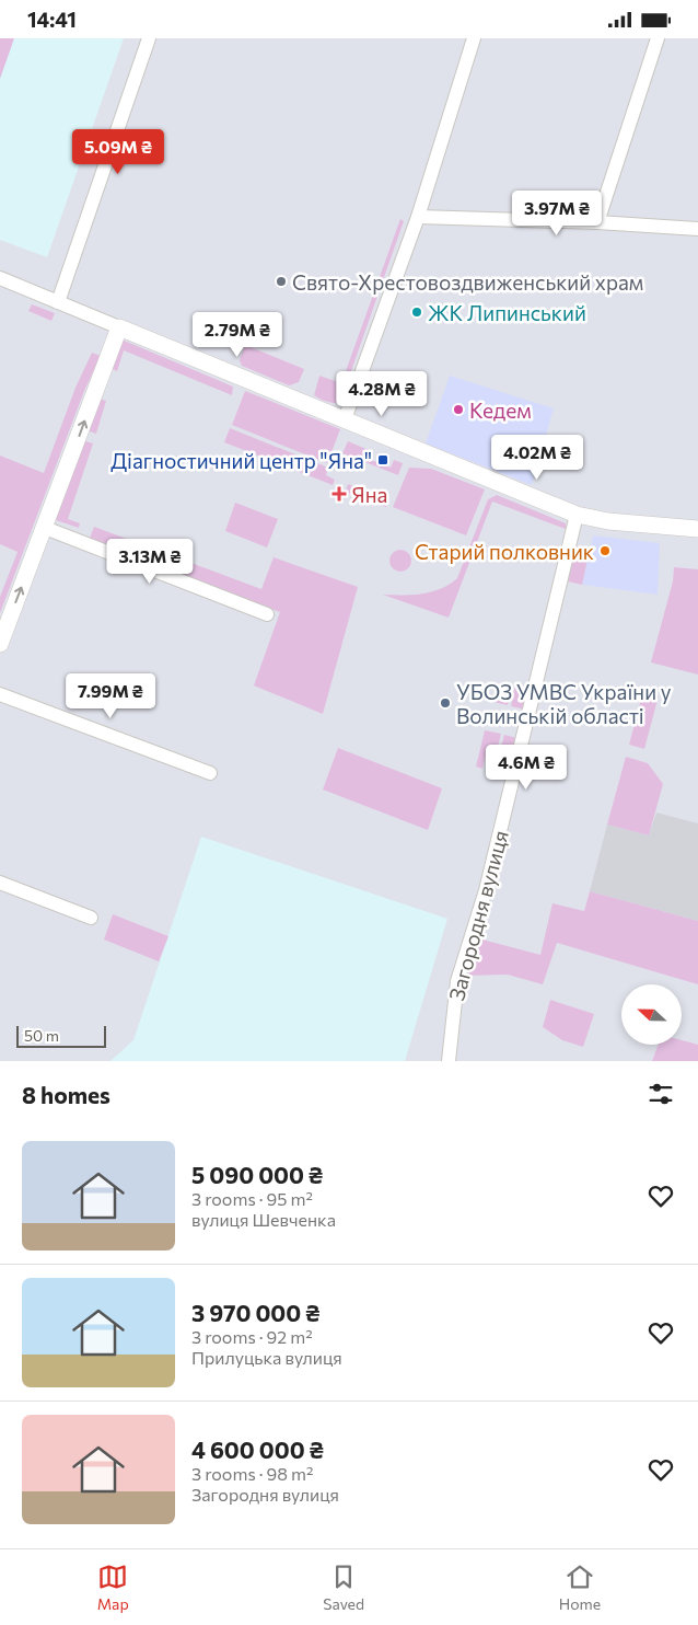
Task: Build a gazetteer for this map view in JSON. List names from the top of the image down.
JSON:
{
  "streets": {
    "street": ["Загородня вулиця"]
  },
  "places": {
    "other": [
      "Свято-Хрестовоздвиженський храм",
      "ЖК Липинський",
      "Кедем",
      "Старий полковник",
      "УБОЗ УМВС України у Волинськiй області"
    ],
    "transit": ["Діагностичний центр \"Яна\""],
    "health": ["Яна"]
  },
  "scale_bar": "50 m",
  "north": "left",
  "page": {
    "status": "14:41",
    "price": [
      "5.09M ₴",
      "3.97M ₴",
      "2.79M ₴",
      "4.28M ₴",
      "4.02M ₴",
      "3.13M ₴",
      "7.99M ₴",
      "4.6M ₴"
    ],
    "scale": "50 m",
    "heading": "8 homes",
    "list": [
      {
        "name": "5 090 000 ₴",
        "note": "3 rooms · 95 m² · вулиця Шевченка"
      },
      {
        "name": "3 970 000 ₴",
        "note": "3 rooms · 92 m² · Прилуцька вулиця"
      },
      {
        "name": "4 600 000 ₴",
        "note": "3 rooms · 98 m² · Загородня вулиця"
      }
    ],
    "tabs": ["Map", "Saved", "Home"]
  }
}
